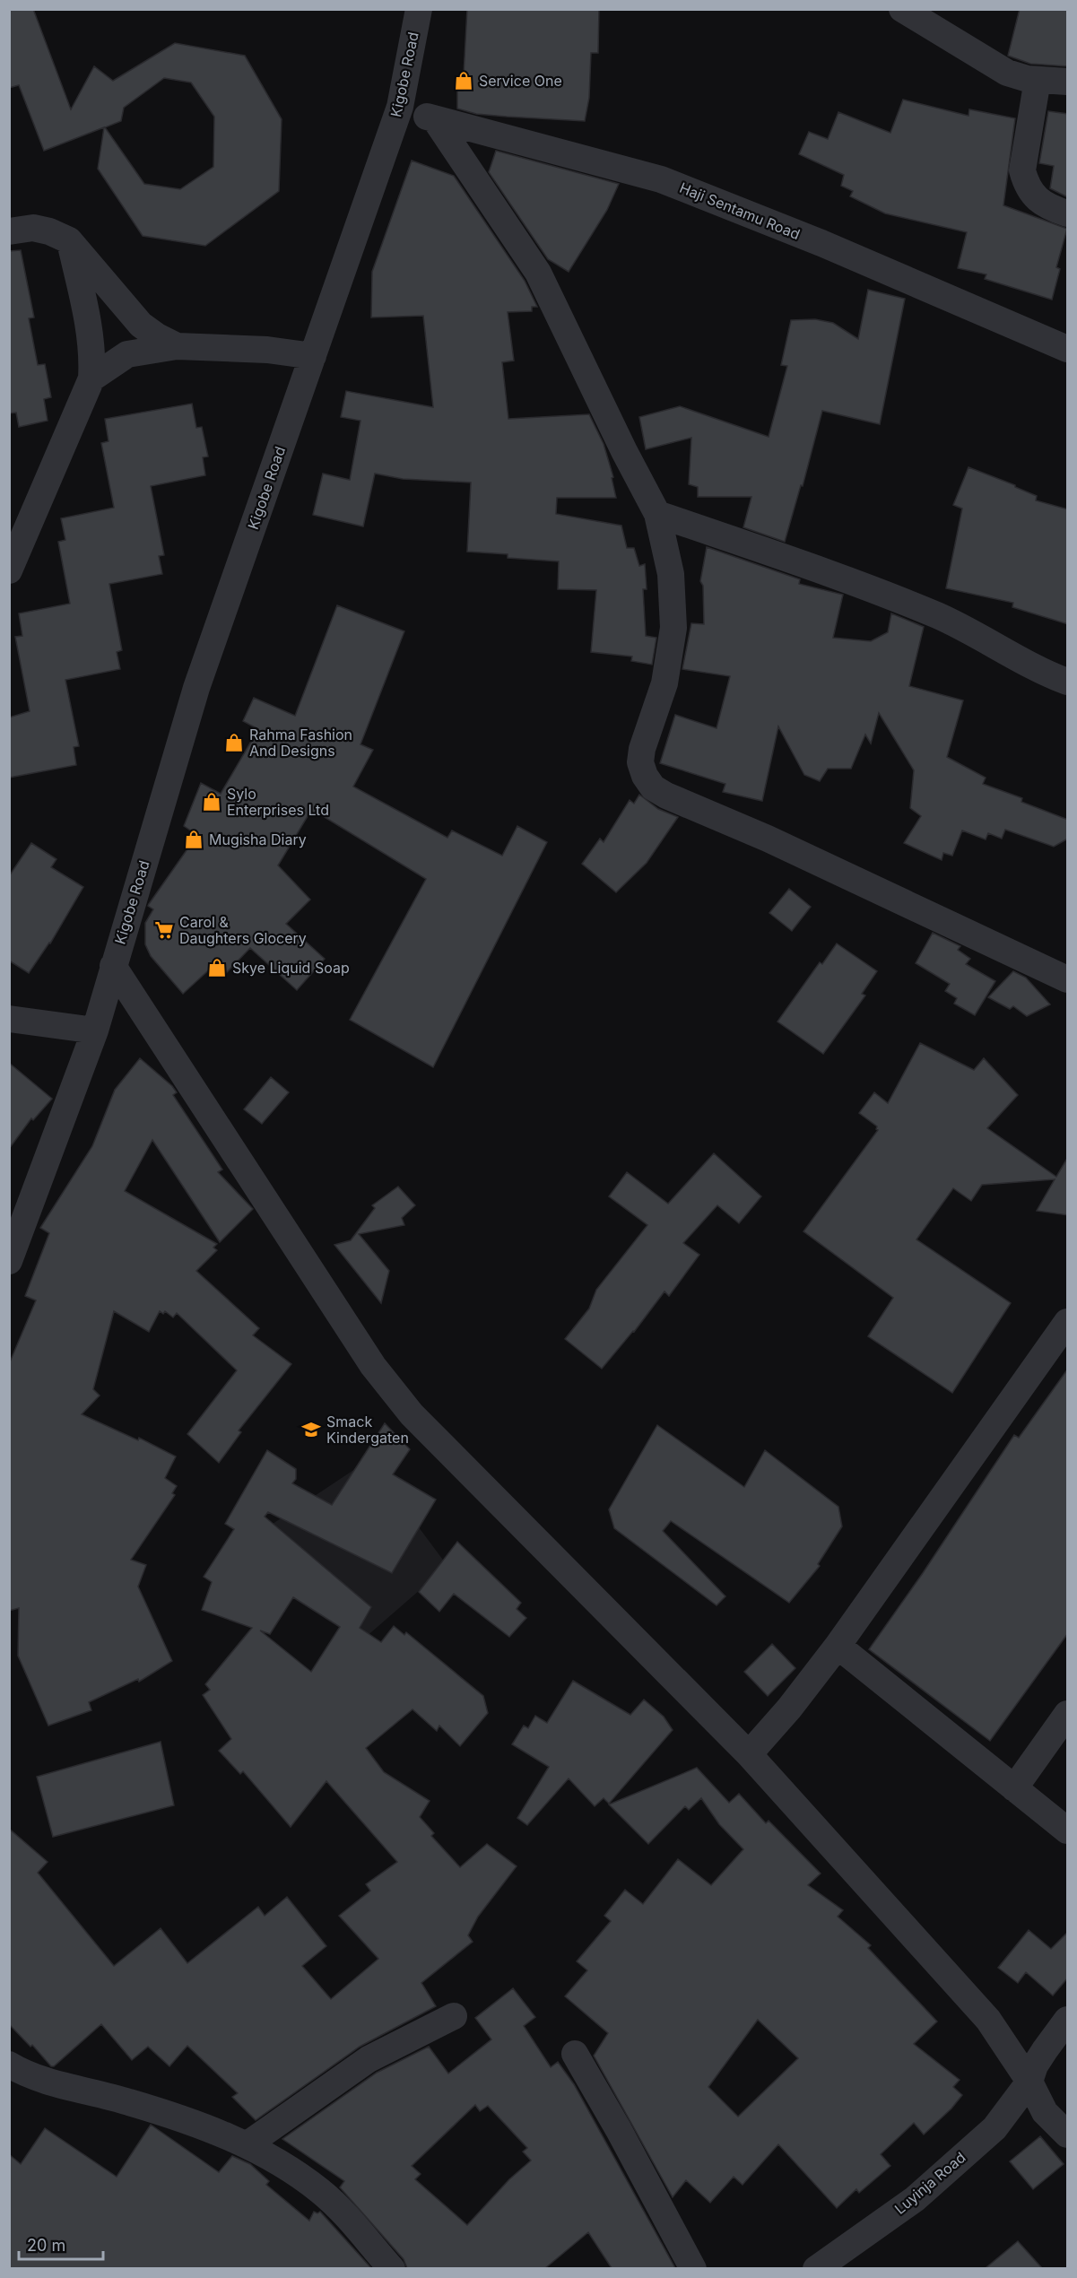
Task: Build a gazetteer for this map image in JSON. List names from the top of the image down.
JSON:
{
  "streets": {
    "street": ["Kigobe Road", "Haji Sentamu Road", "Luyinja Road"]
  },
  "crossings": [
    ["Kigobe Road", "Haji Sentamu Road"]
  ],
  "places": {
    "shop": [
      "Service One",
      "Rahma Fashion And Designs",
      "Sylo Enterprises Ltd",
      "Mugisha Diary",
      "Skye Liquid Soap"
    ],
    "supermarket": ["Carol & Daughters Glocery"],
    "school or university": ["Smack Kindergaten"]
  },
  "scale_bar": "20 m"
}
